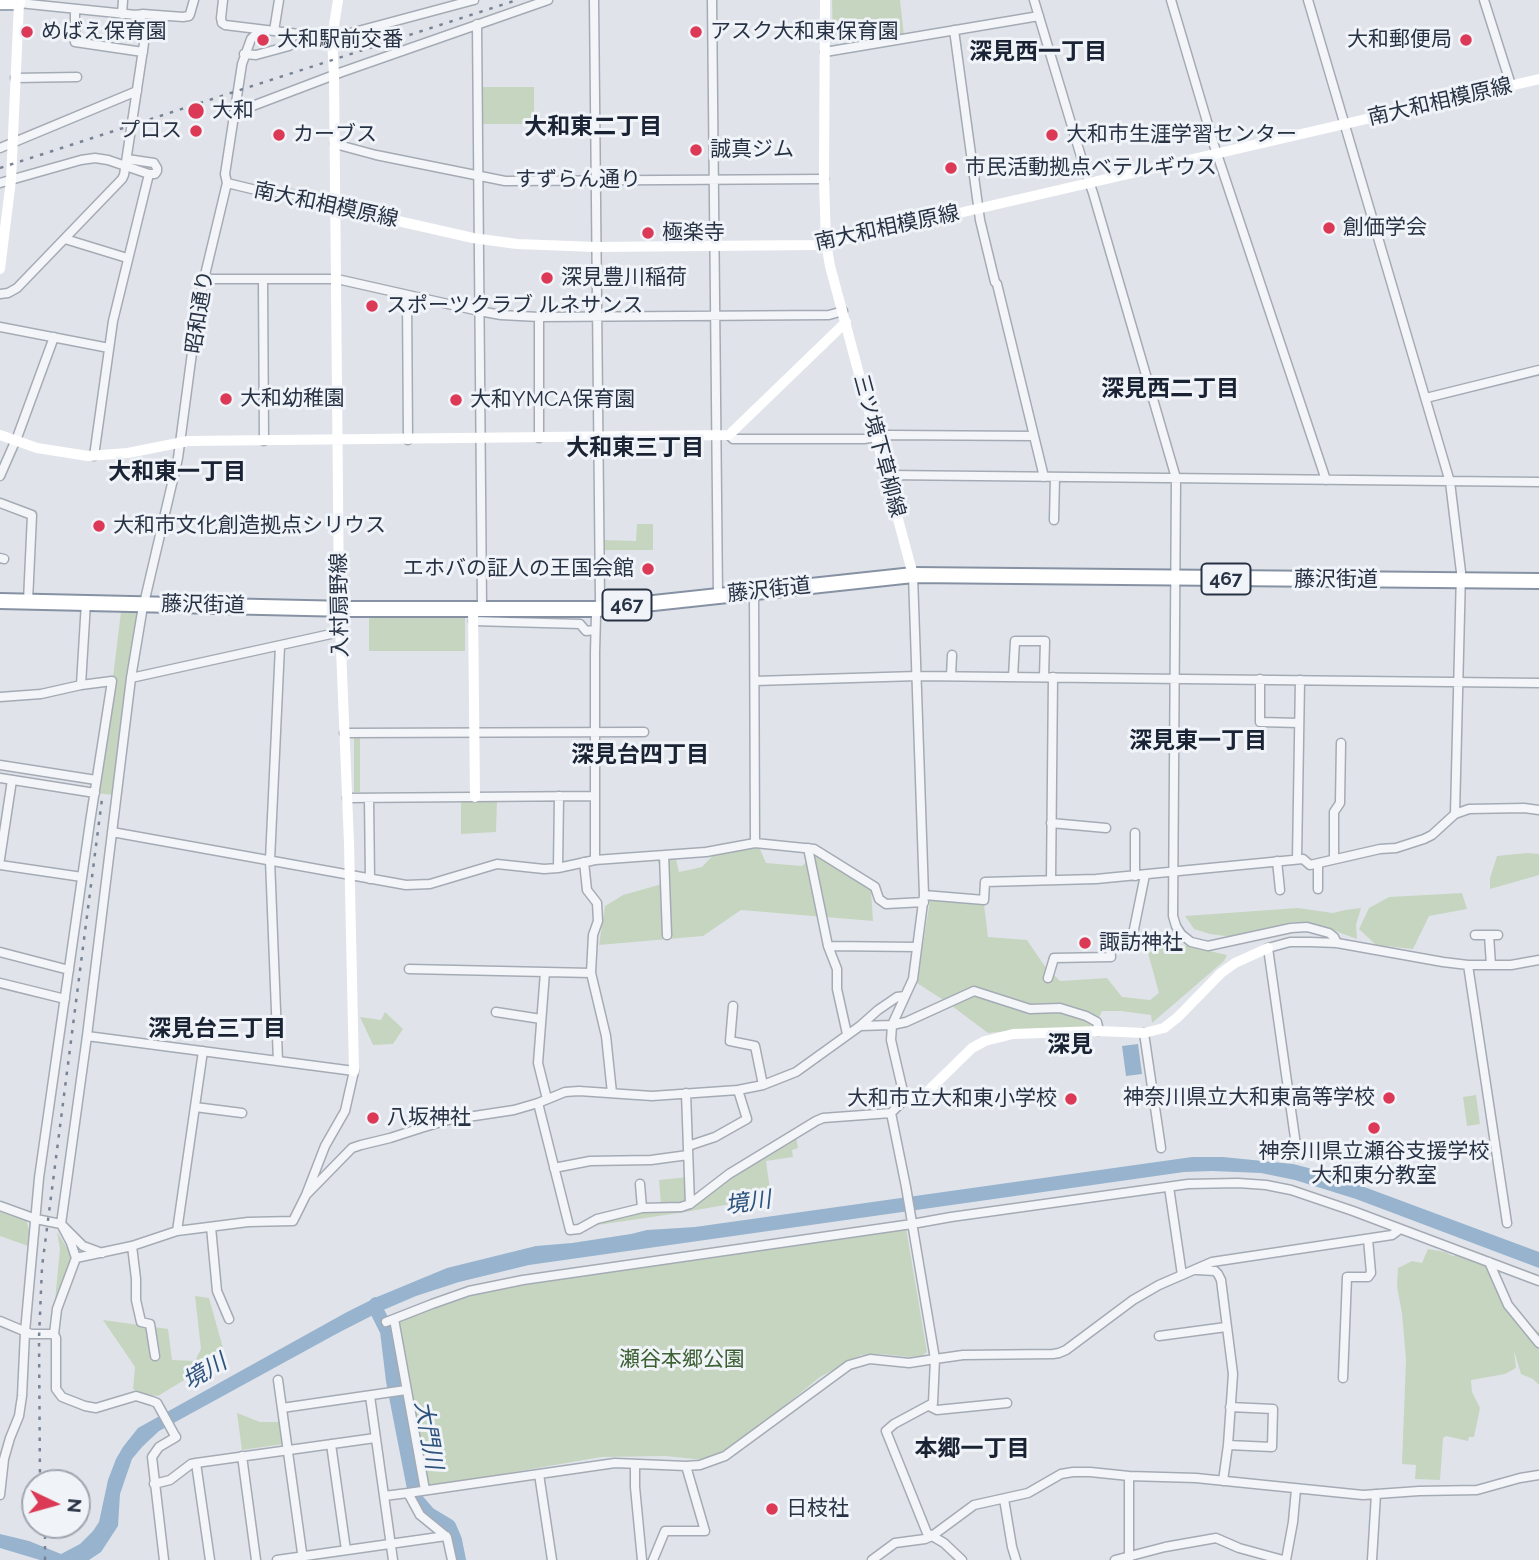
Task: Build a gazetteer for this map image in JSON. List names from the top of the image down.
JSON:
{
  "streets": {
    "highway": ["467", "藤沢街道"],
    "street": [
      "南大和相模原線",
      "すずらん通り",
      "昭和通り",
      "三ツ境下草柳線",
      "入村扇野線"
    ]
  },
  "crossings": [
    ["南大和相模原線", "昭和通り"],
    ["南大和相模原線", "三ツ境下草柳線"],
    ["南大和相模原線", "入村扇野線"],
    ["すずらん通り", "三ツ境下草柳線"],
    ["すずらん通り", "入村扇野線"],
    ["昭和通り", "藤沢街道"],
    ["三ツ境下草柳線", "藤沢街道"],
    ["藤沢街道", "入村扇野線"]
  ],
  "districts": [
    "深見西一丁目",
    "大和東二丁目",
    "深見西二丁目",
    "大和東三丁目",
    "大和東一丁目",
    "深見東一丁目",
    "深見台四丁目",
    "深見台三丁目",
    "深見",
    "本郷一丁目"
  ],
  "water": ["境川", "大門川"],
  "parks": ["瀬谷本郷公園"],
  "places": [
    "めばえ保育園",
    "アスク大和東保育園",
    "大和駅前交番",
    "大和郵便局",
    "大和",
    "プロス",
    "カーブス",
    "大和市生涯学習センター",
    "誠真ジム",
    "市民活動拠点ベテルギウス",
    "創価学会",
    "極楽寺",
    "深見豊川稲荷",
    "スポーツクラブ ルネサンス",
    "大和幼稚園",
    "大和YMCA保育園",
    "大和市文化創造拠点シリウス",
    "エホバの証人の王国会館",
    "諏訪神社",
    "神奈川県立大和東高等学校",
    "大和市立大和東小学校",
    "八坂神社",
    "神奈川県立瀬谷支援学校 大和東分教室",
    "日枝社"
  ],
  "north": "right"
}
